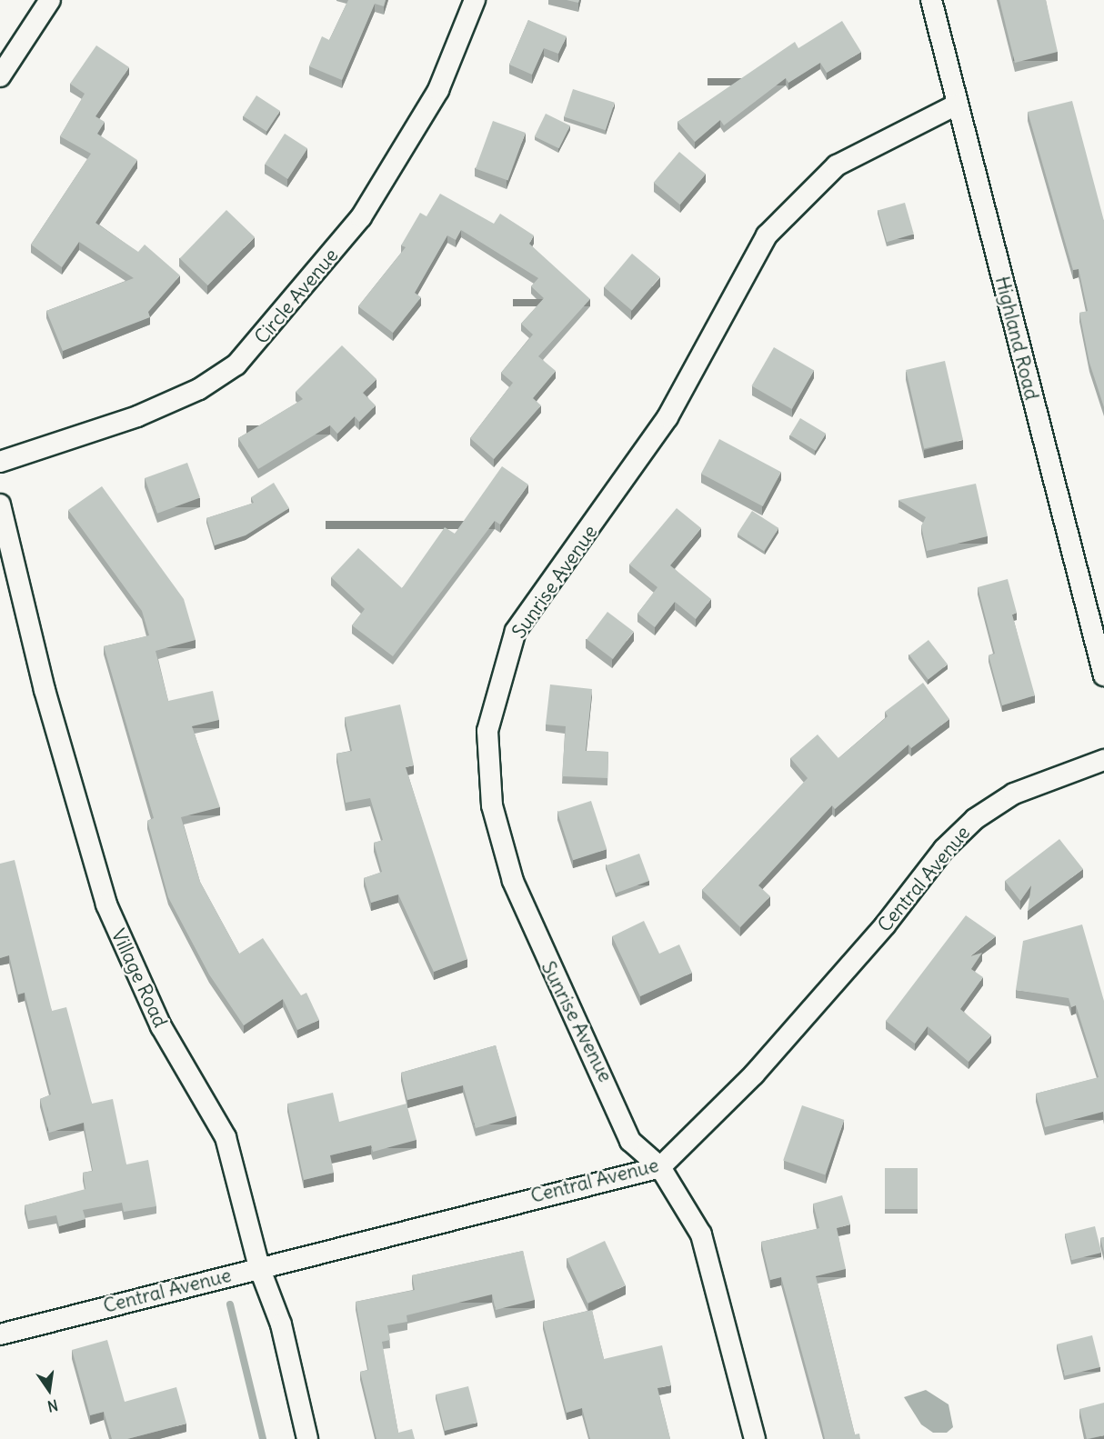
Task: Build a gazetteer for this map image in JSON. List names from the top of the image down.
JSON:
{
  "streets": {
    "street": [
      "Circle Avenue",
      "Highland Road",
      "Sunrise Avenue",
      "Central Avenue",
      "Village Road"
    ]
  },
  "crossings": [
    ["Highland Road", "Sunrise Avenue"],
    ["Sunrise Avenue", "Central Avenue"],
    ["Central Avenue", "Village Road"]
  ],
  "north": "bottom"
}
